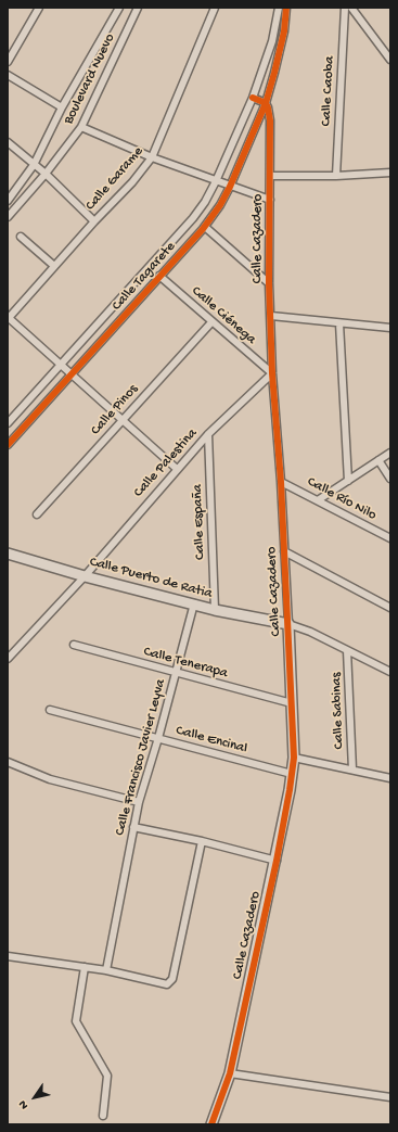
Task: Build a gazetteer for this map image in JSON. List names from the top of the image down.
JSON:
{
  "streets": {
    "street": [
      "Boulevard Nuevo",
      "Calle Caoba",
      "Calle Garame",
      "Calle Cazadero",
      "Calle Tagarete",
      "Calle Ciénega",
      "Calle Pinos",
      "Calle Palestina",
      "Calle Río Nilo",
      "Calle España",
      "Calle Puerto de Ratia",
      "Calle Tenerapa",
      "Calle Sabinas",
      "Calle Encinal",
      "Calle Francisco Javier Leyva"
    ]
  },
  "crossings": [
    ["Calle Cazadero", "Calle Tagarete"],
    ["Calle Cazadero", "Calle Ciénega"],
    ["Calle Cazadero", "Calle Palestina"],
    ["Calle Cazadero", "Calle Río Nilo"],
    ["Calle Cazadero", "Calle Puerto de Ratia"],
    ["Calle Cazadero", "Calle Tenerapa"],
    ["Calle Cazadero", "Calle Encinal"],
    ["Calle Tagarete", "Calle Ciénega"],
    ["Calle Ciénega", "Calle Pinos"],
    ["Calle Ciénega", "Calle Palestina"],
    ["Calle Palestina", "Calle España"],
    ["Calle Palestina", "Calle Puerto de Ratia"],
    ["Calle España", "Calle Puerto de Ratia"],
    ["Calle Puerto de Ratia", "Calle Francisco Javier Leyva"],
    ["Calle Tenerapa", "Calle Francisco Javier Leyva"],
    ["Calle Encinal", "Calle Francisco Javier Leyva"]
  ],
  "north": "bottom left"
}
